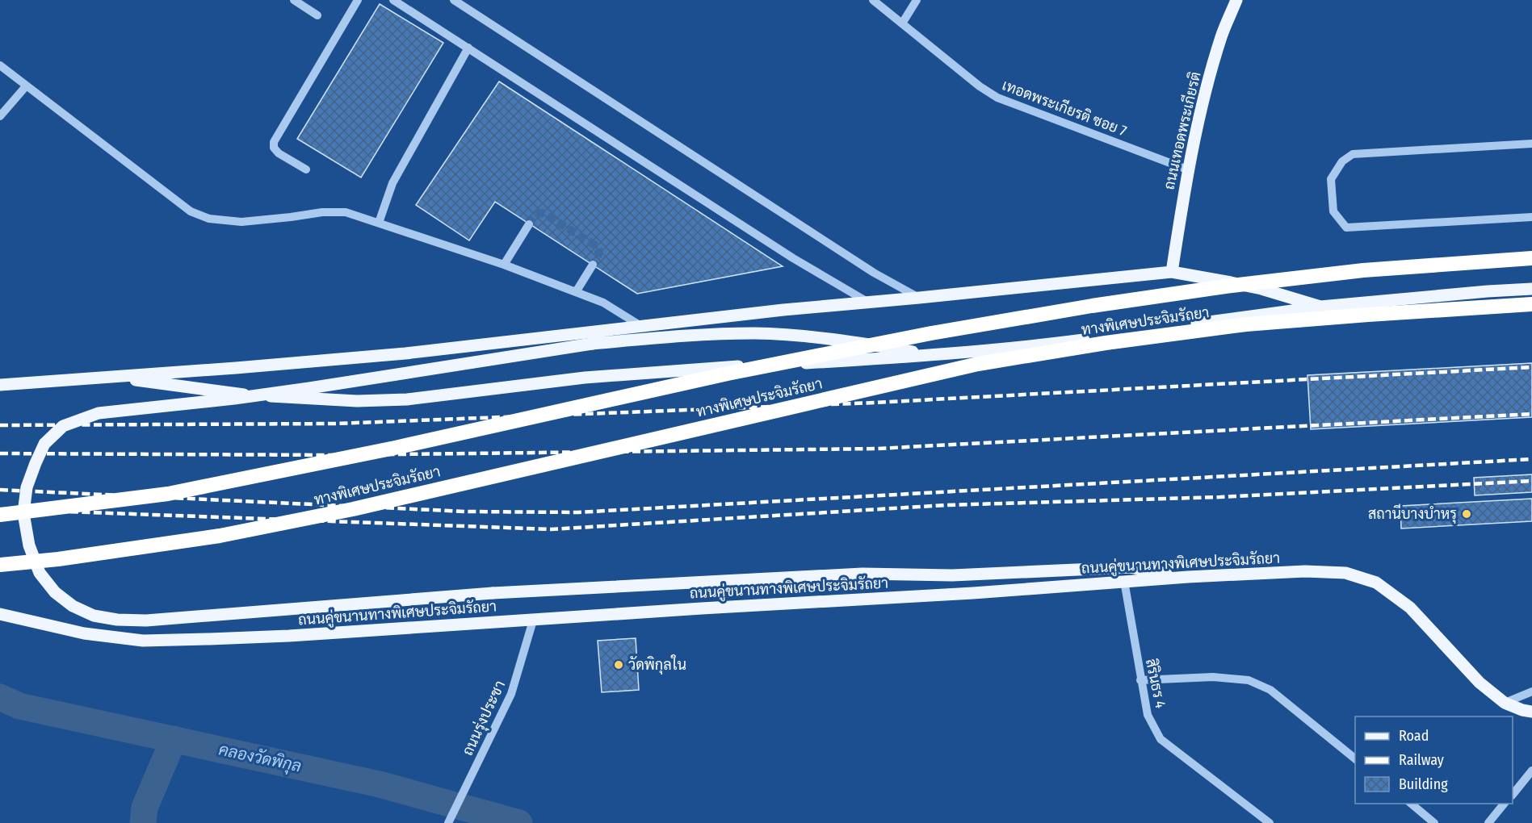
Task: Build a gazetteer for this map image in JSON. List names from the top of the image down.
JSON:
{
  "streets": {
    "highway": ["ทางพิเศษประจิมรัถยา"],
    "main road": ["ถนนเทอดพระเกียรติ", "ถนนคู่ขนานทางพิเศษประจิมรัถยา"],
    "street": ["เทอดพระเกียรติ ซอย 7", "สิรินธร 4", "ถนนรุ่งประชา"]
  },
  "crossings": [
    ["เทอดพระเกียรติ ซอย 7", "ถนนเทอดพระเกียรติ"],
    ["ถนนคู่ขนานทางพิเศษประจิมรัถยา", "สิรินธร 4"],
    ["ถนนคู่ขนานทางพิเศษประจิมรัถยา", "ถนนรุ่งประชา"]
  ],
  "water": ["คลองวัดพิกุล"],
  "places": ["สถานีบางบำหรุ", "วัดพิกุลใน"],
  "legend": ["Road", "Railway", "Building"]
}
